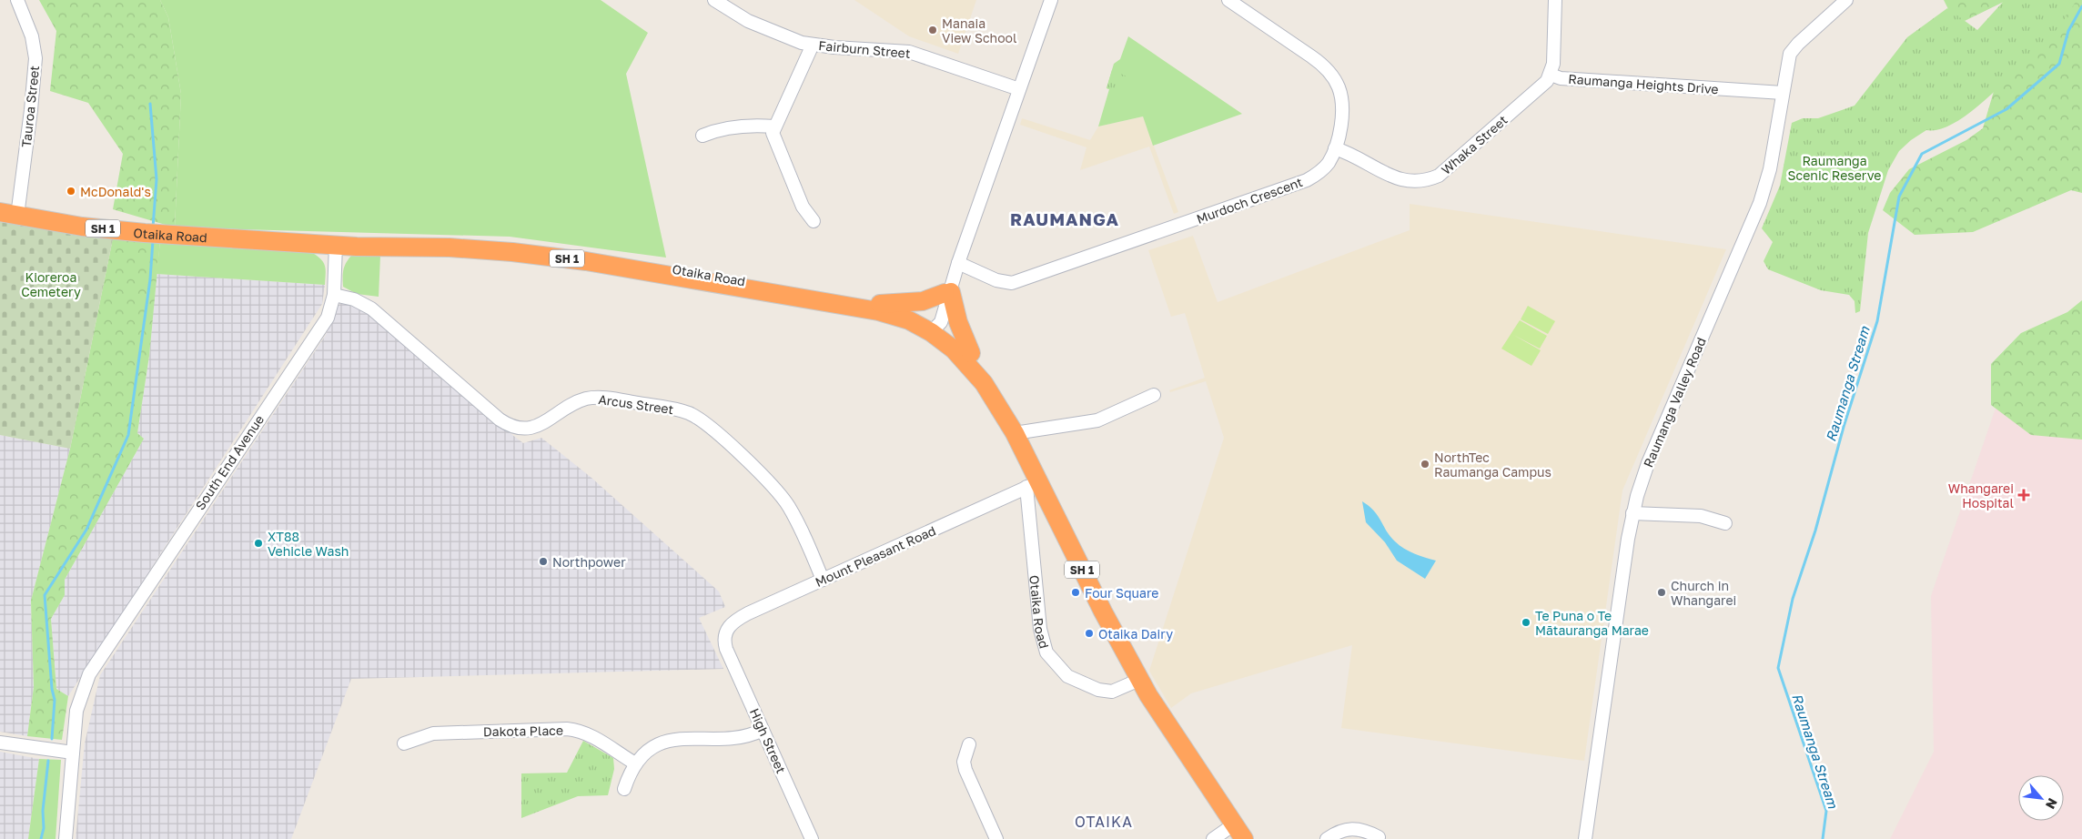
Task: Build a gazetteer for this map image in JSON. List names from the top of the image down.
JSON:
{
  "streets": {
    "highway": ["SH 1", "Otaika Road"],
    "street": [
      "Fairburn Street",
      "Raumanga Heights Drive",
      "Tauroa Street",
      "Whaka Street",
      "Murdoch Crescent",
      "Raumanga Valley Road",
      "Arcus Street",
      "South End Avenue",
      "Mount Pleasant Road",
      "Dakota Place",
      "High Street"
    ]
  },
  "crossings": [
    ["Raumanga Heights Drive", "Whaka Street"],
    ["Raumanga Heights Drive", "Raumanga Valley Road"],
    ["Tauroa Street", "Otaika Road"],
    ["Whaka Street", "Murdoch Crescent"],
    ["Otaika Road", "Mount Pleasant Road"],
    ["Arcus Street", "South End Avenue"],
    ["Arcus Street", "Mount Pleasant Road"],
    ["Mount Pleasant Road", "High Street"]
  ],
  "districts": ["RAUMANGA", "OTAIKA"],
  "water": ["Raumanga Stream"],
  "parks": ["Raumanga Scenic Reserve", "Kioreroa Cemetery"],
  "places": {
    "other": [
      "Manaia View School",
      "McDonald's",
      "NorthTec Raumanga Campus",
      "XT88 Vehicle Wash",
      "Northpower",
      "Four Square",
      "Church in Whangarei",
      "Te Puna o Te Mātauranga Marae",
      "Otaika Dairy"
    ],
    "health": ["Whangarei Hospital"]
  },
  "north": "bottom right"
}
